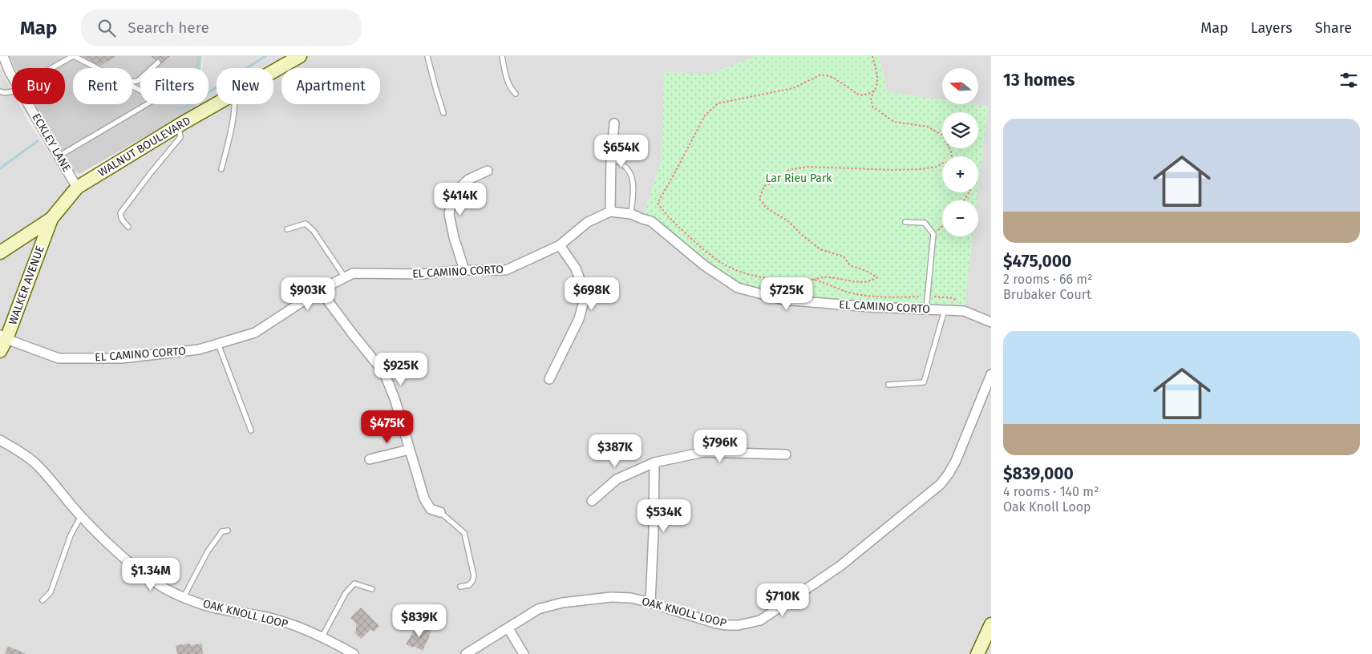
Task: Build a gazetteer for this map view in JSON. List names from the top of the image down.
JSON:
{
  "streets": {
    "street": [
      "ECKLEY LANE",
      "WALNUT BOULEVARD",
      "EL CAMINO CORTO",
      "WALKER AVENUE",
      "OAK KNOLL LOOP"
    ]
  },
  "crossings": [
    ["ECKLEY LANE", "WALNUT BOULEVARD"],
    ["WALNUT BOULEVARD", "WALKER AVENUE"],
    ["EL CAMINO CORTO", "WALKER AVENUE"]
  ],
  "parks": ["Lar Rieu Park"],
  "north": "left",
  "page": {
    "header": "Map",
    "search": "Search here",
    "nav": ["Map", "Layers", "Share"],
    "heading": "13 homes",
    "map_buttons": ["+", "−"],
    "chip": [
      "Buy",
      "Rent",
      "Filters",
      "New",
      "Apartment"
    ],
    "list": [
      {
        "name": "$475,000",
        "note": "2 rooms · 66 m² · Brubaker Court"
      },
      {
        "name": "$839,000",
        "note": "4 rooms · 140 m² · Oak Knoll Loop"
      }
    ],
    "price": [
      "$654K",
      "$414K",
      "$903K",
      "$698K",
      "$725K",
      "$925K",
      "$475K",
      "$796K",
      "$387K",
      "$534K",
      "$1.34M",
      "$710K",
      "$839K"
    ]
  }
}
